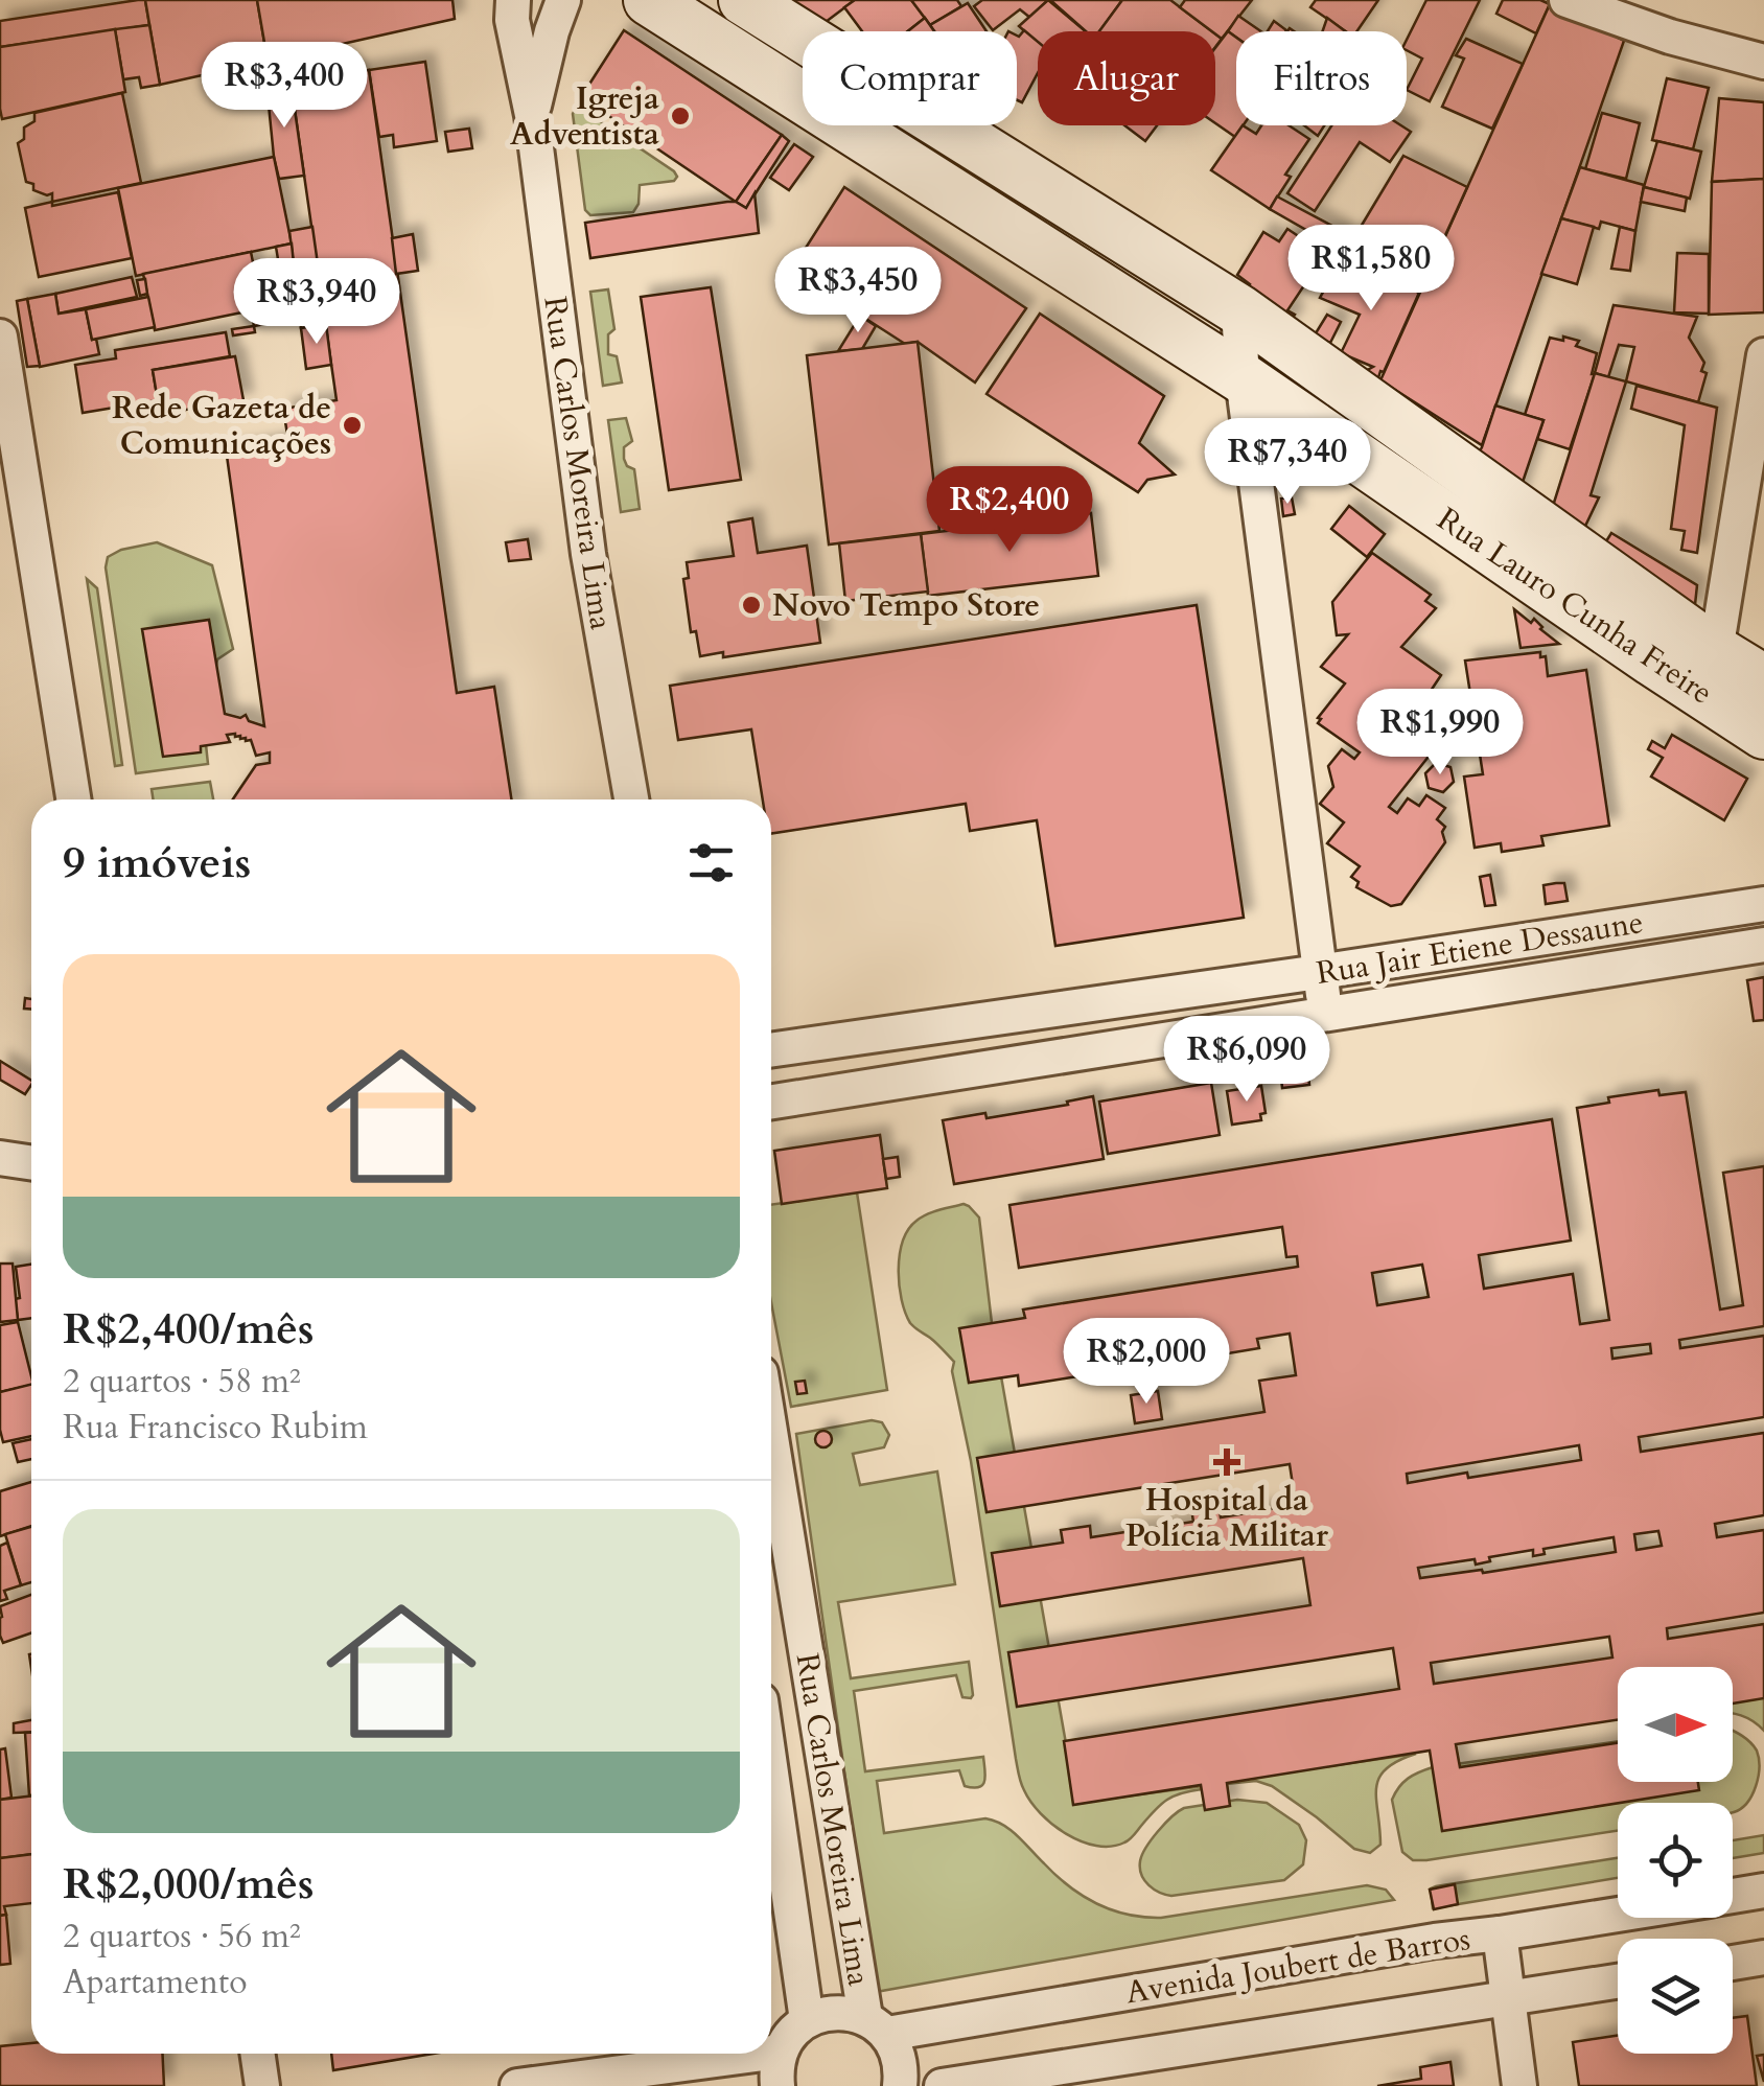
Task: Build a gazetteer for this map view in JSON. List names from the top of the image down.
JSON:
{
  "streets": {
    "street": [
      "Rua Carlos Moreira Lima",
      "Rua Lauro Cunha Freire",
      "Rua Jair Etiene Dessaune",
      "Avenida Joubert de Barros"
    ]
  },
  "crossings": [
    ["Rua Carlos Moreira Lima", "Avenida Joubert de Barros"]
  ],
  "places": {
    "other": ["Igreja Adventista", "Rede Gazeta de Comunicações", "Novo Tempo Store"],
    "health": ["Hospital da Polícia Militar"]
  },
  "north": "right",
  "page": {
    "chip": ["Comprar", "Alugar", "Filtros"],
    "price": [
      "R$3,400",
      "R$1,580",
      "R$3,450",
      "R$3,940",
      "R$7,340",
      "R$2,400",
      "R$1,990",
      "R$6,090",
      "R$2,000"
    ],
    "heading": "9 imóveis",
    "list": [
      {
        "name": "R$2,400/mês",
        "note": "2 quartos · 58 m² · Rua Francisco Rubim"
      },
      {
        "name": "R$2,000/mês",
        "note": "2 quartos · 56 m² · Apartamento"
      }
    ]
  }
}
